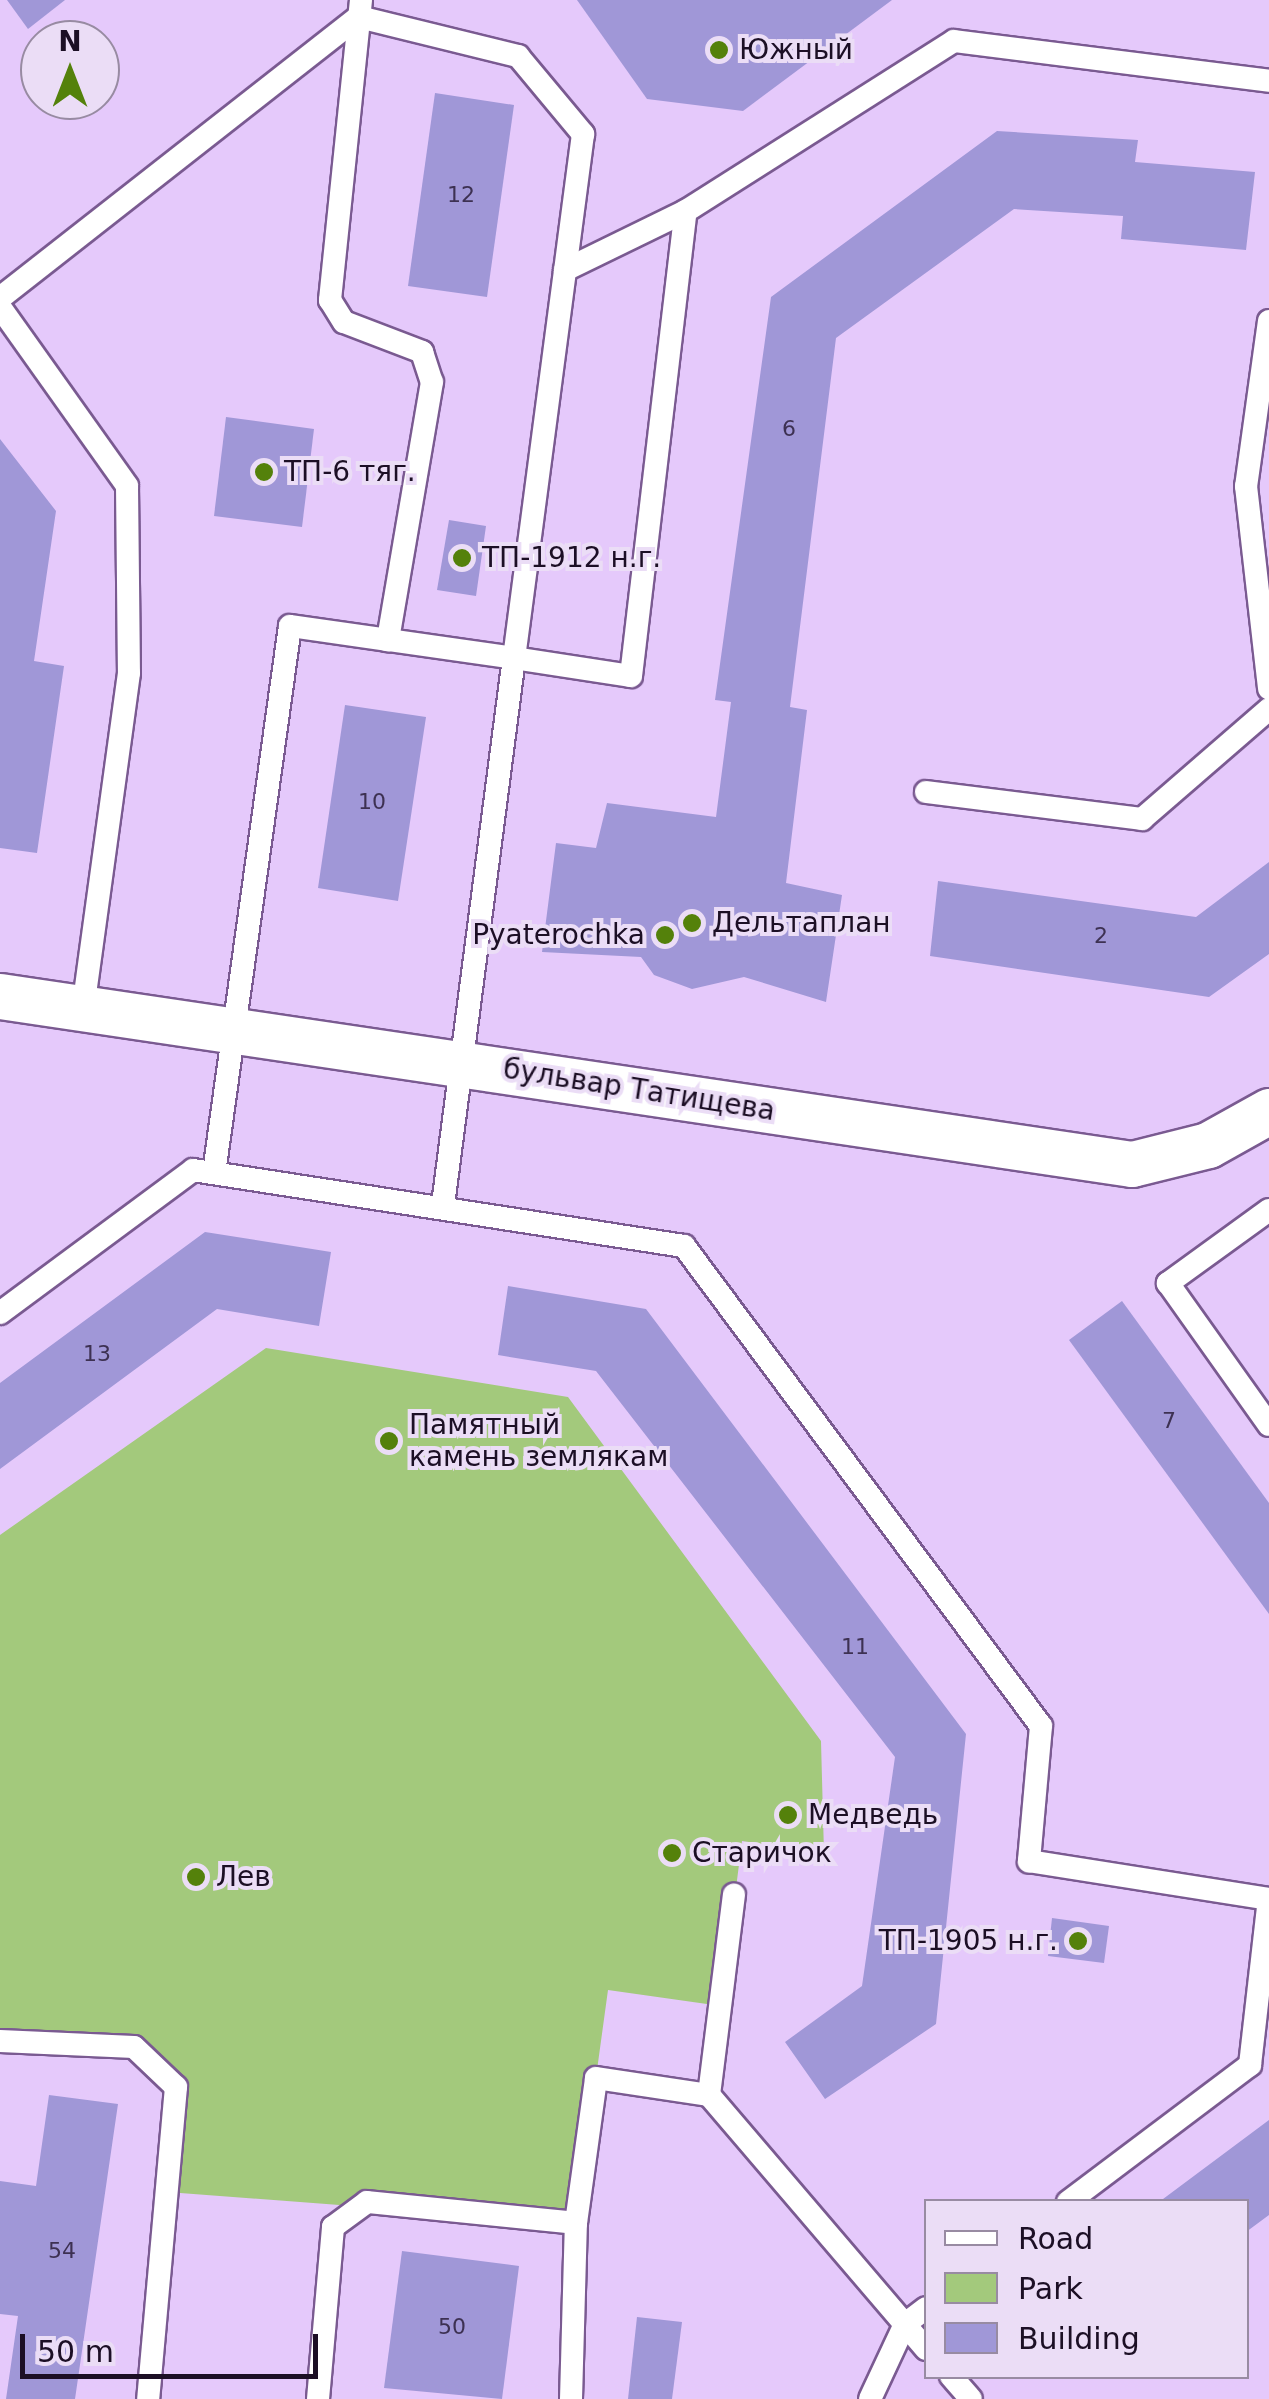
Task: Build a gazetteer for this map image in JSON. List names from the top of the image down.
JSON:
{
  "streets": {
    "street": ["бульвар Татищева"]
  },
  "places": [
    "Южный",
    "ТП-6 тяг.",
    "ТП-1912 н.г.",
    "Дельтаплан",
    "Pyaterochka",
    "Памятный камень землякам",
    "Медведь",
    "Старичок",
    "Лев",
    "ТП-1905 н.г."
  ],
  "house_numbers": [
    "12",
    "6",
    "10",
    "2",
    "13",
    "7",
    "11",
    "54",
    "50"
  ],
  "legend": ["Road", "Park", "Building"],
  "scale_bar": "50 m",
  "north": "top"
}
